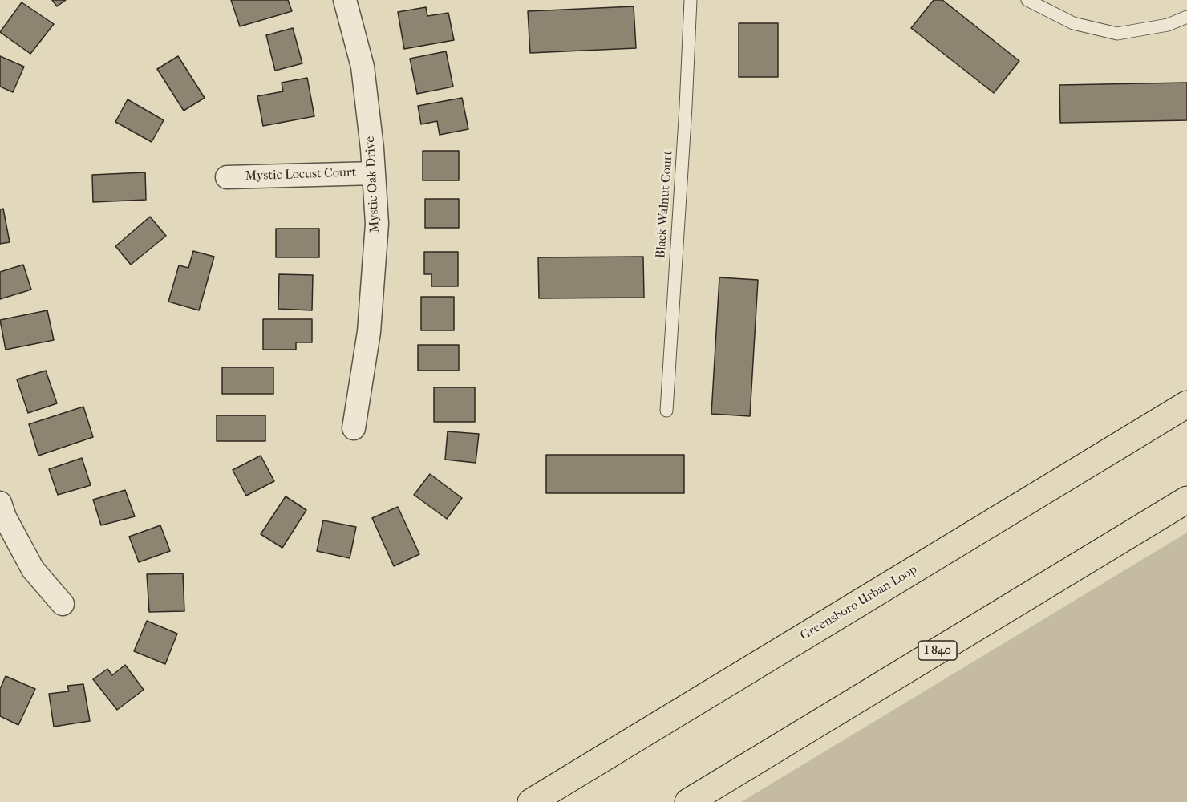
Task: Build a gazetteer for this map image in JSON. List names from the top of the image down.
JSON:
{
  "streets": {
    "highway": ["Greensboro Urban Loop", "I 840"],
    "street": ["Mystic Locust Court", "Mystic Oak Drive"],
    "lane": ["Black Walnut Court"]
  },
  "crossings": [
    ["Mystic Locust Court", "Mystic Oak Drive"]
  ]
}
